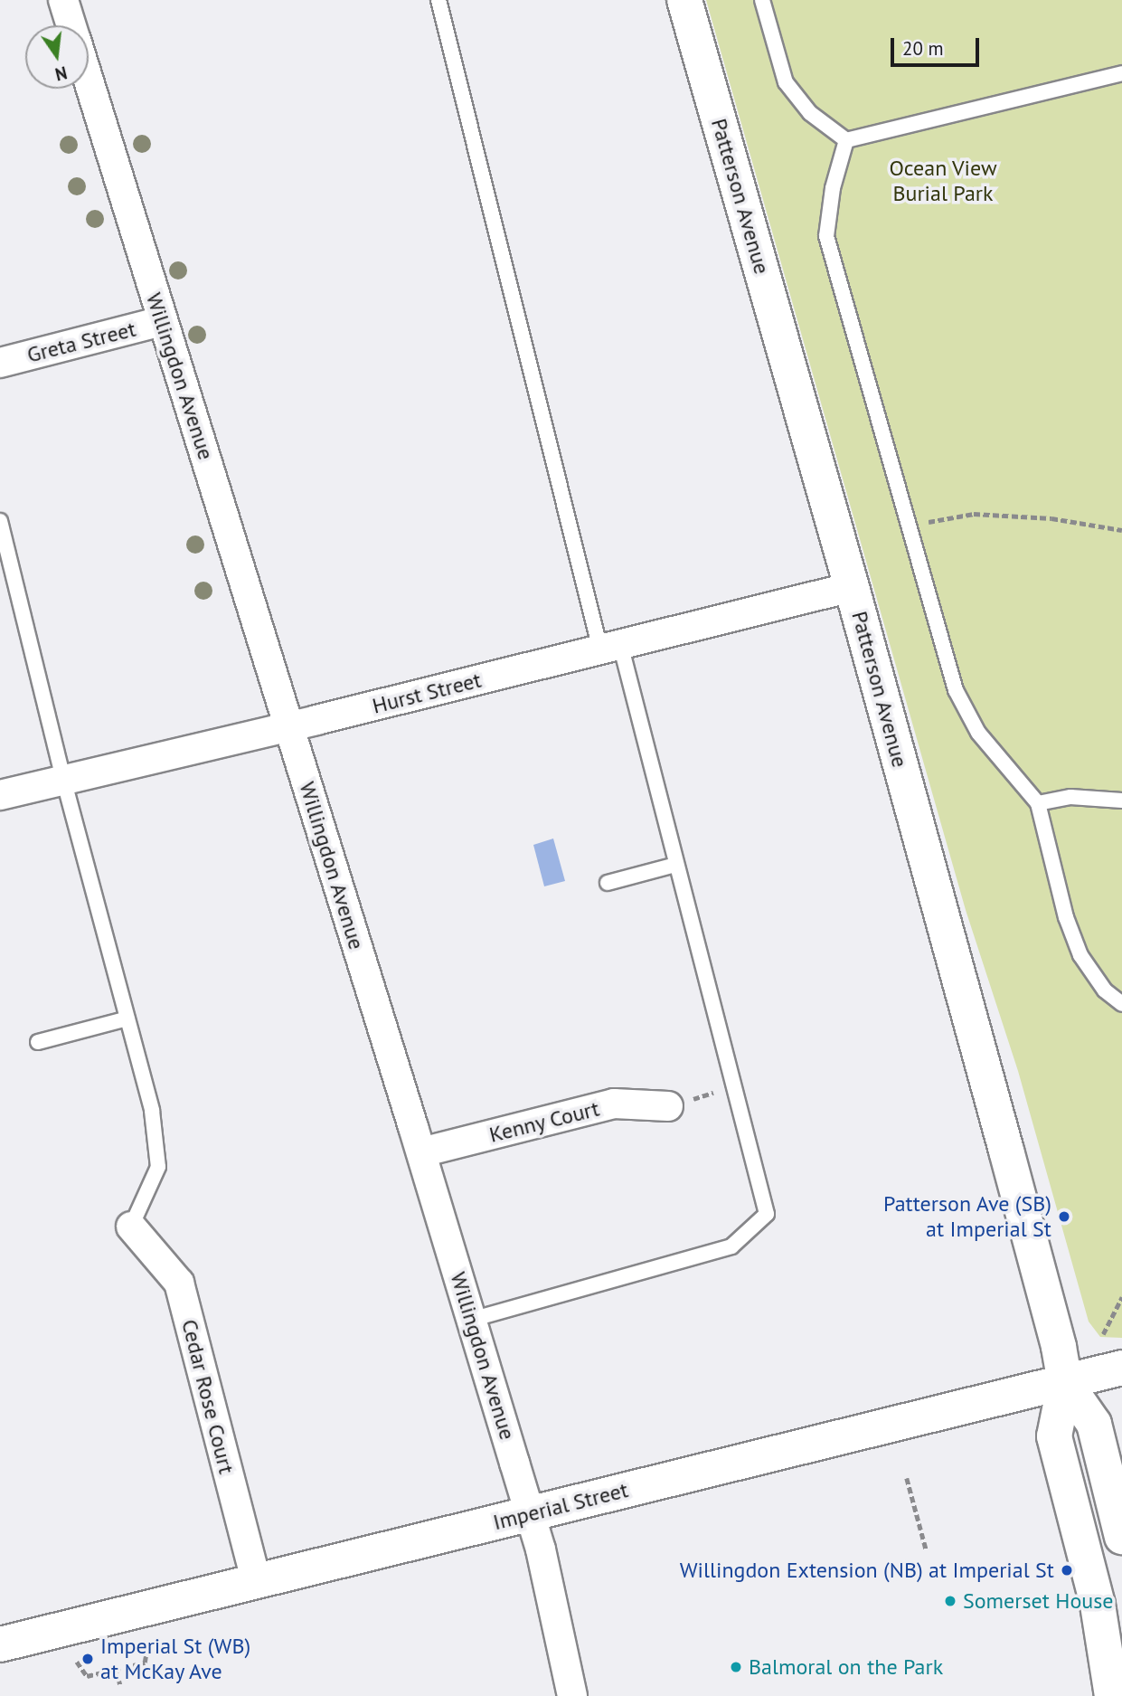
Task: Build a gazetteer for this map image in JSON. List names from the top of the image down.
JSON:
{
  "streets": {
    "main road": ["Patterson Avenue", "Imperial Street"],
    "street": [
      "Greta Street",
      "Willingdon Avenue",
      "Hurst Street",
      "Kenny Court",
      "Cedar Rose Court"
    ]
  },
  "crossings": [
    ["Patterson Avenue", "Hurst Street"],
    ["Patterson Avenue", "Imperial Street"],
    ["Greta Street", "Willingdon Avenue"],
    ["Willingdon Avenue", "Hurst Street"],
    ["Willingdon Avenue", "Kenny Court"],
    ["Willingdon Avenue", "Imperial Street"],
    ["Cedar Rose Court", "Imperial Street"]
  ],
  "parks": ["Ocean View Burial Park"],
  "places": [
    "Patterson Ave (SB) at Imperial St",
    "Willingdon Extension (NB) at Imperial St",
    "Somerset House",
    "Imperial St (WB) at McKay Ave",
    "Balmoral on the Park"
  ],
  "scale_bar": "20 m",
  "north": "bottom"
}
